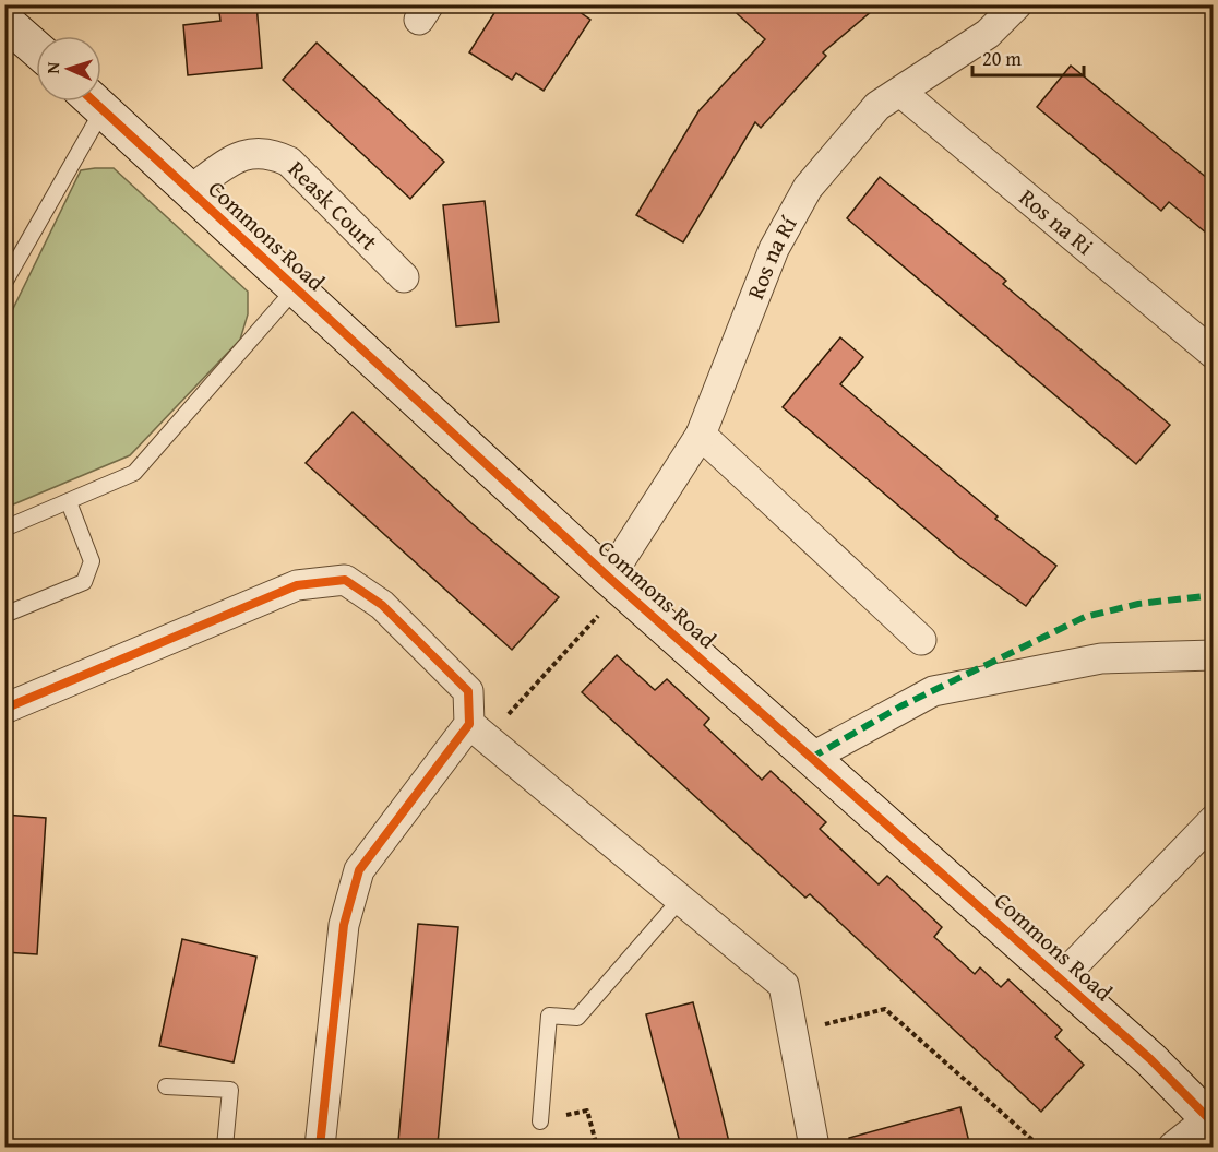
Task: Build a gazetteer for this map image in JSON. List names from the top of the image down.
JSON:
{
  "streets": {
    "street": [
      "Reask Court",
      "Ros na Ri",
      "Commons Road",
      "Ros na Rí"
    ]
  },
  "crossings": [
    ["Reask Court", "Commons Road"],
    ["Ros na Ri", "Ros na Rí"],
    ["Commons Road", "Ros na Rí"]
  ],
  "scale_bar": "20 m",
  "north": "left"
}
